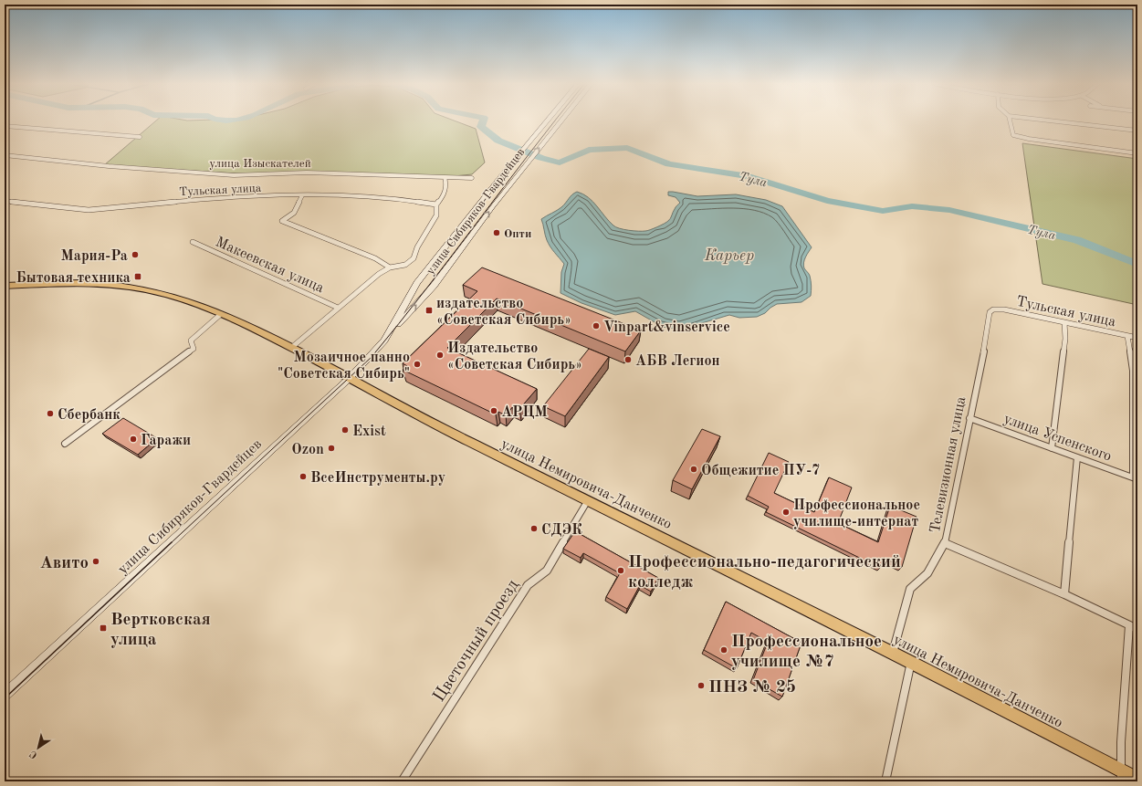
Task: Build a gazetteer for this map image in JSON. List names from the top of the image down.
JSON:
{
  "streets": {
    "main road": ["улица Сибиряков-Гвардейцев", "улица Немировича-Данченко"],
    "street": [
      "улица Изыскателей",
      "Тульская улица",
      "Макеевская улица",
      "улица Успенского",
      "Телевизионная улица",
      "Цветочный проезд"
    ]
  },
  "crossings": [
    ["улица Изыскателей", "Макеевская улица"],
    ["Тульская улица", "Макеевская улица"],
    ["Тульская улица", "Телевизионная улица"],
    ["улица Сибиряков-Гвардейцев", "улица Немировича-Данченко"],
    ["Макеевская улица", "улица Немировича-Данченко"],
    ["улица Успенского", "Телевизионная улица"],
    ["Телевизионная улица", "улица Немировича-Данченко"],
    ["улица Немировича-Данченко", "Цветочный проезд"]
  ],
  "water": ["Тула", "Карьер"],
  "places": {
    "other": [
      "Опти",
      "Мария-Ра",
      "Vinpart&vinservice",
      "Издательство «Советская Сибирь»",
      "АБВ Легион",
      "Мозаичное панно \"Советская Сибирь\"",
      "АРЦМ",
      "Сбербанк",
      "Exist",
      "Гаражи",
      "Ozon",
      "Общежитие ПУ-7",
      "ВсеИнструменты.ру",
      "Профессиональное училище-интернат",
      "СДЭК",
      "Авито",
      "Профессионально-педагогический колледж",
      "Профессиональное училище №7",
      "ПНЗ № 25"
    ],
    "transit": ["Бытовая техника", "издательство «Советская Сибирь»", "Вертковская улица"]
  },
  "north": "bottom left"
}
